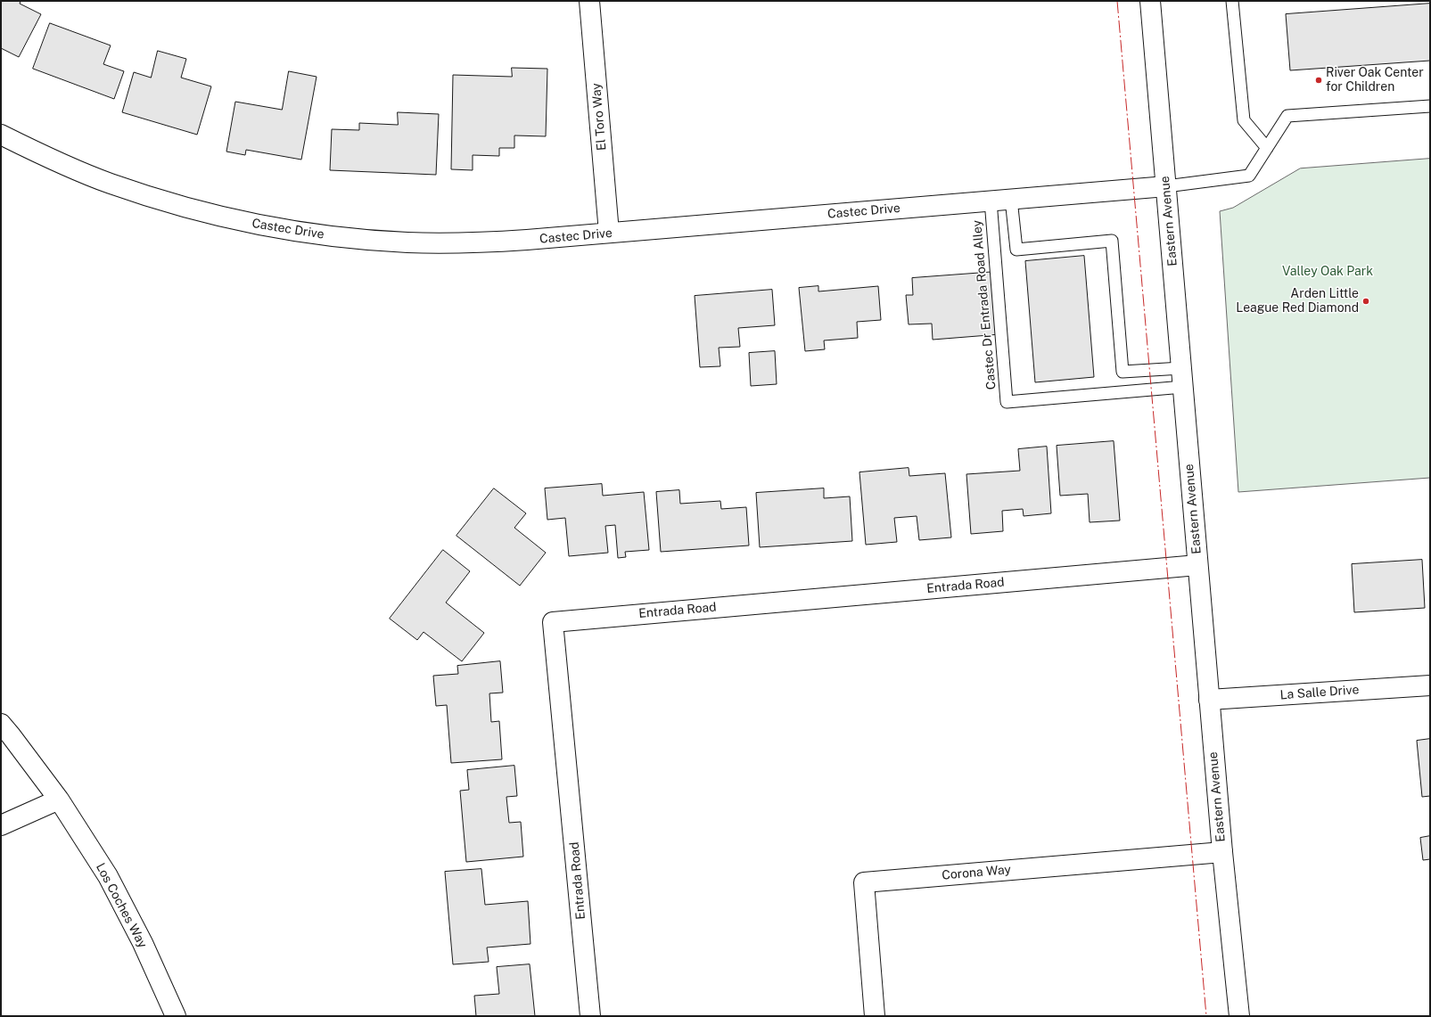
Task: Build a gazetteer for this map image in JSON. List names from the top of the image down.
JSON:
{
  "streets": {
    "street": [
      "El Toro Way",
      "Castec Drive",
      "Eastern Avenue",
      "Entrada Road",
      "La Salle Drive",
      "Corona Way",
      "Los Coches Way"
    ],
    "lane": ["Castec Dr Entrada Road Alley"]
  },
  "crossings": [
    ["El Toro Way", "Castec Drive"],
    ["Castec Drive", "Eastern Avenue"],
    ["Castec Drive", "Castec Dr Entrada Road Alley"],
    ["Eastern Avenue", "Castec Dr Entrada Road Alley"],
    ["Eastern Avenue", "Entrada Road"],
    ["Eastern Avenue", "La Salle Drive"],
    ["Eastern Avenue", "Corona Way"]
  ],
  "parks": ["Valley Oak Park"],
  "places": ["River Oak Center for Children", "Arden Little League Red Diamond"]
}
